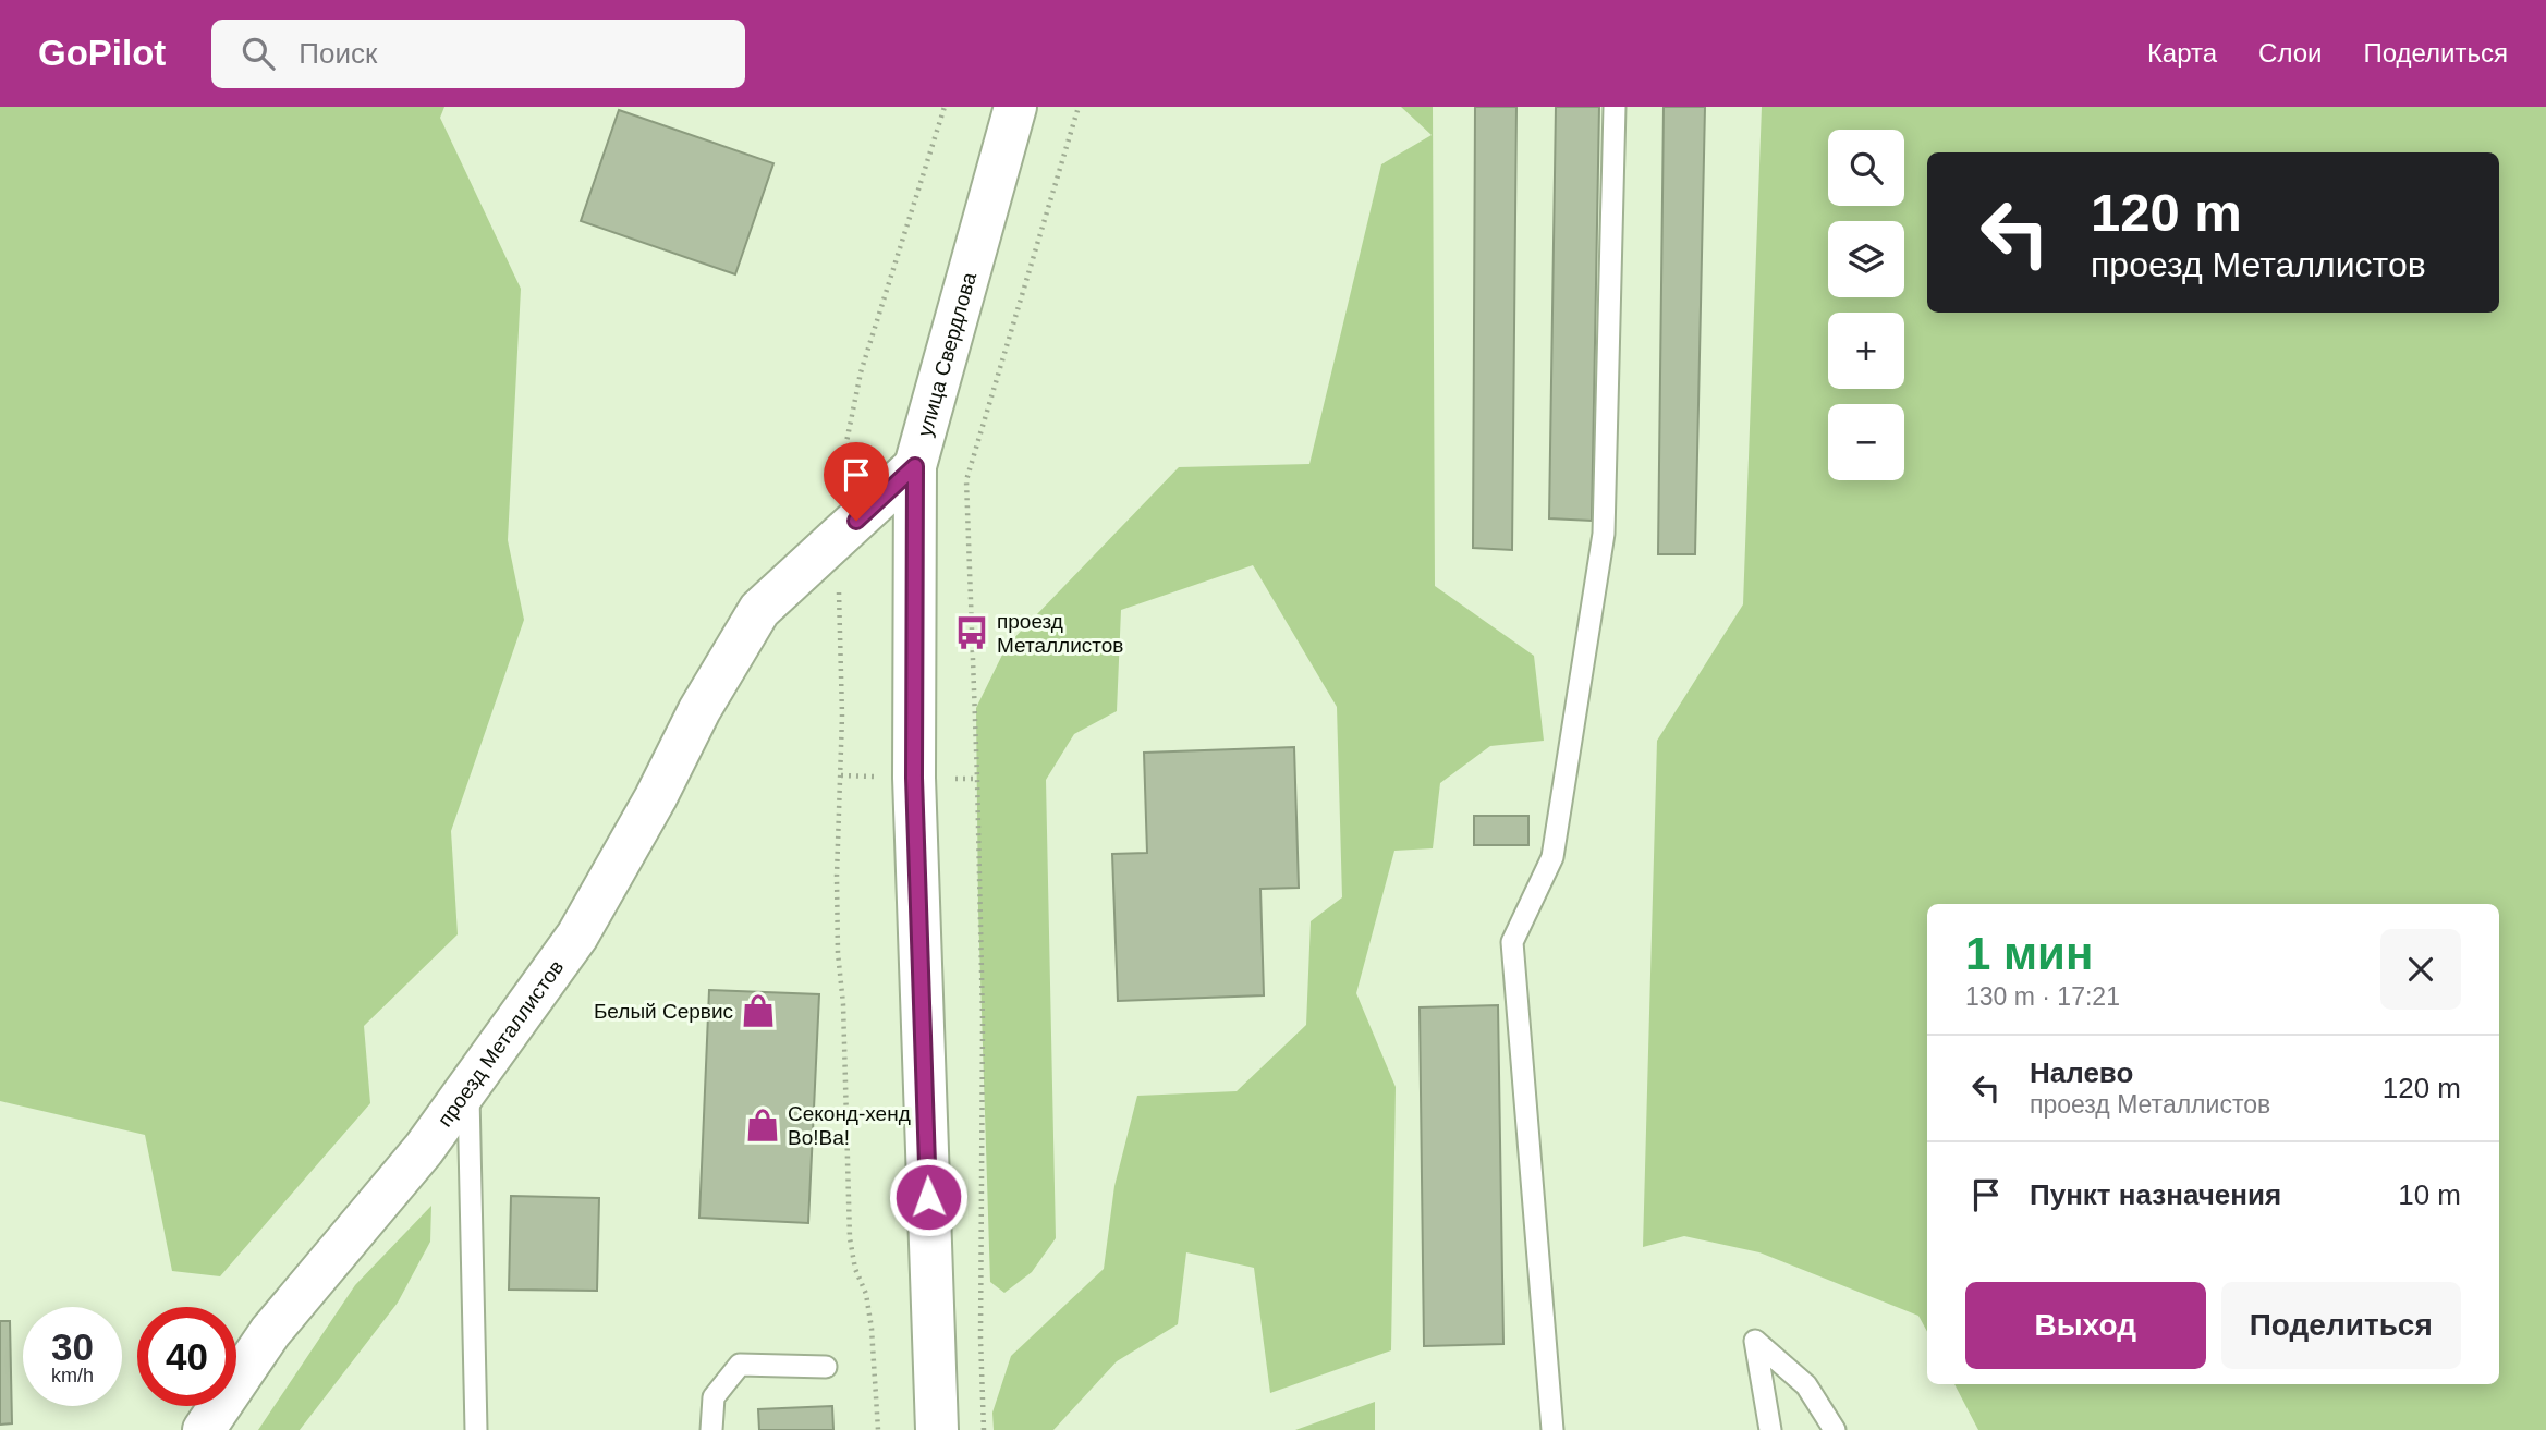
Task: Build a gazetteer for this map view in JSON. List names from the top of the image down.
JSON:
{
  "streets": {
    "street": ["улица Свердлова", "проезд Металлистов"]
  },
  "crossings": [
    ["улица Свердлова", "проезд Металлистов"]
  ],
  "places": {
    "bus stop": ["проезд Металлистов"],
    "shop": ["Белый Сервис", "Секонд-хенд Во!Ва!"]
  },
  "page": {
    "header": "GoPilot",
    "search": "Поиск",
    "nav": ["Карта", "Слои", "Поделиться"],
    "map_buttons": ["+", "−"],
    "turn": ["120 m", "проезд Металлистов"],
    "heading": ["1 мин", "130 m · 17:21"],
    "list": [
      {
        "name": "Налево",
        "note": "проезд Металлистов",
        "value": "120 m"
      },
      {
        "name": "Пункт назначения",
        "value": "10 m"
      }
    ],
    "buttons": ["Выход", "Поделиться"],
    "speed": "30 km/h",
    "limit": "40"
  }
}
